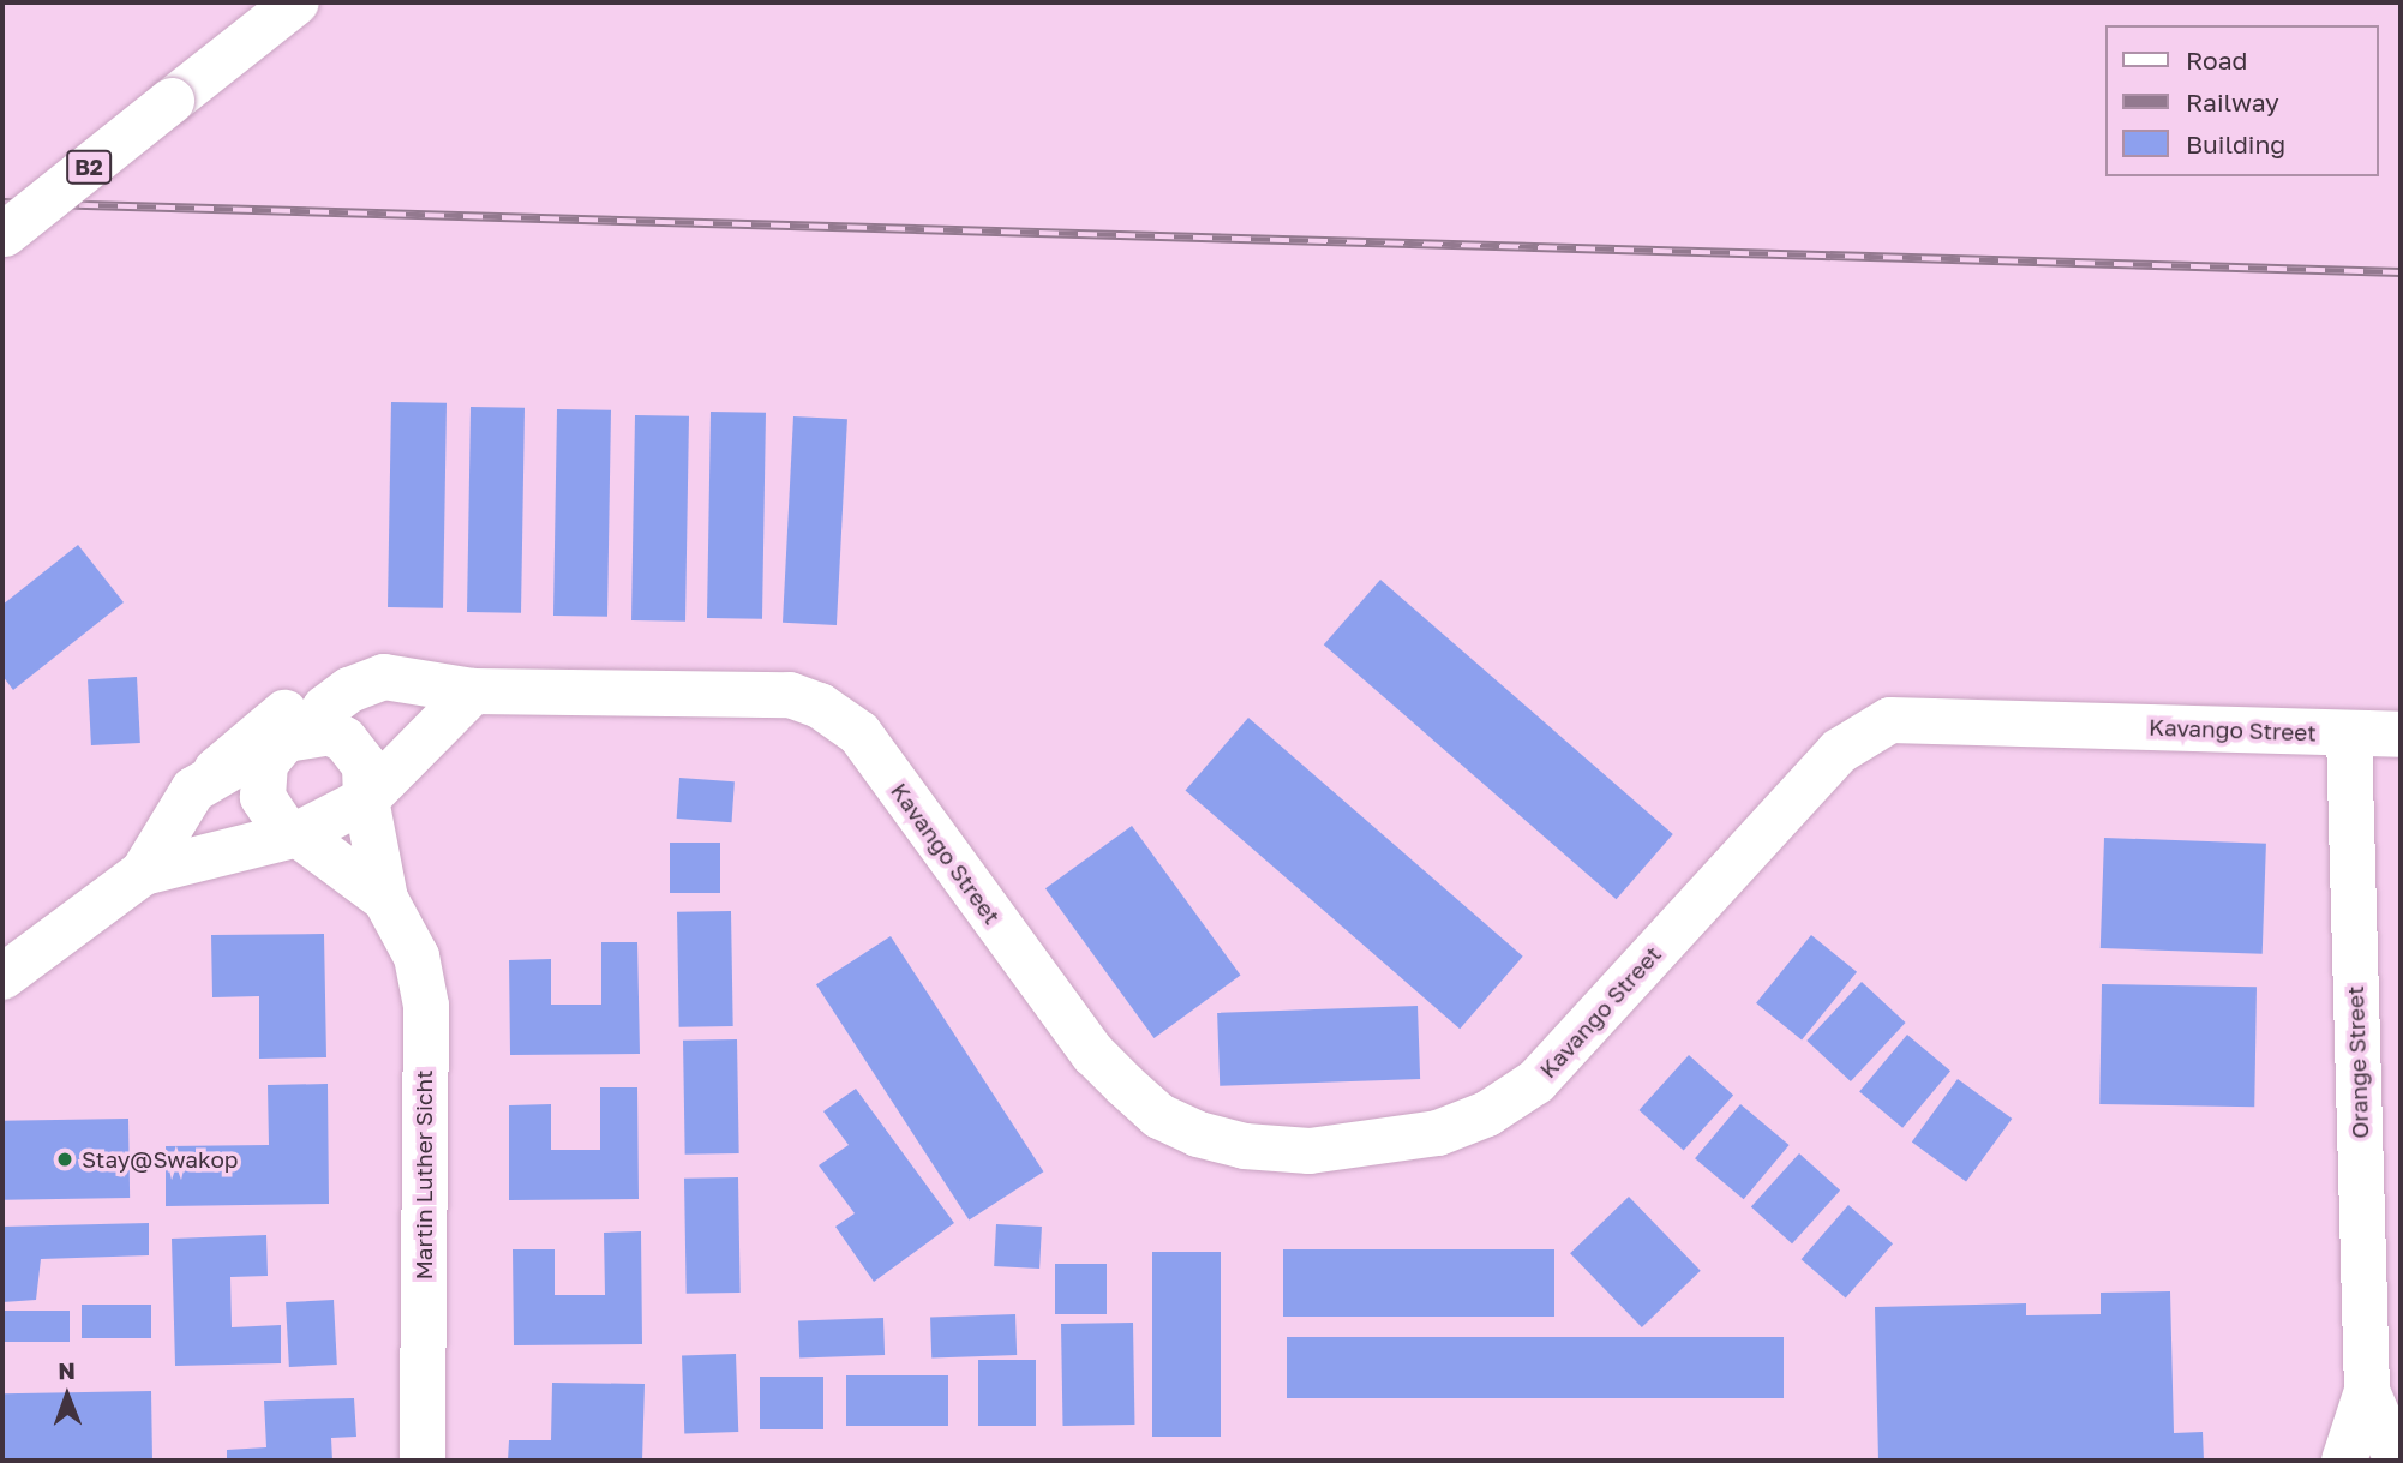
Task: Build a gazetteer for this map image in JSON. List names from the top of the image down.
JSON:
{
  "streets": {
    "main road": [
      "B2",
      "Kavango Street",
      "Orange Street",
      "Martin Luther Sicht"
    ]
  },
  "crossings": [
    ["Kavango Street", "Orange Street"]
  ],
  "places": ["Stay@Swakop"],
  "legend": ["Road", "Railway", "Building"],
  "north": "top"
}
